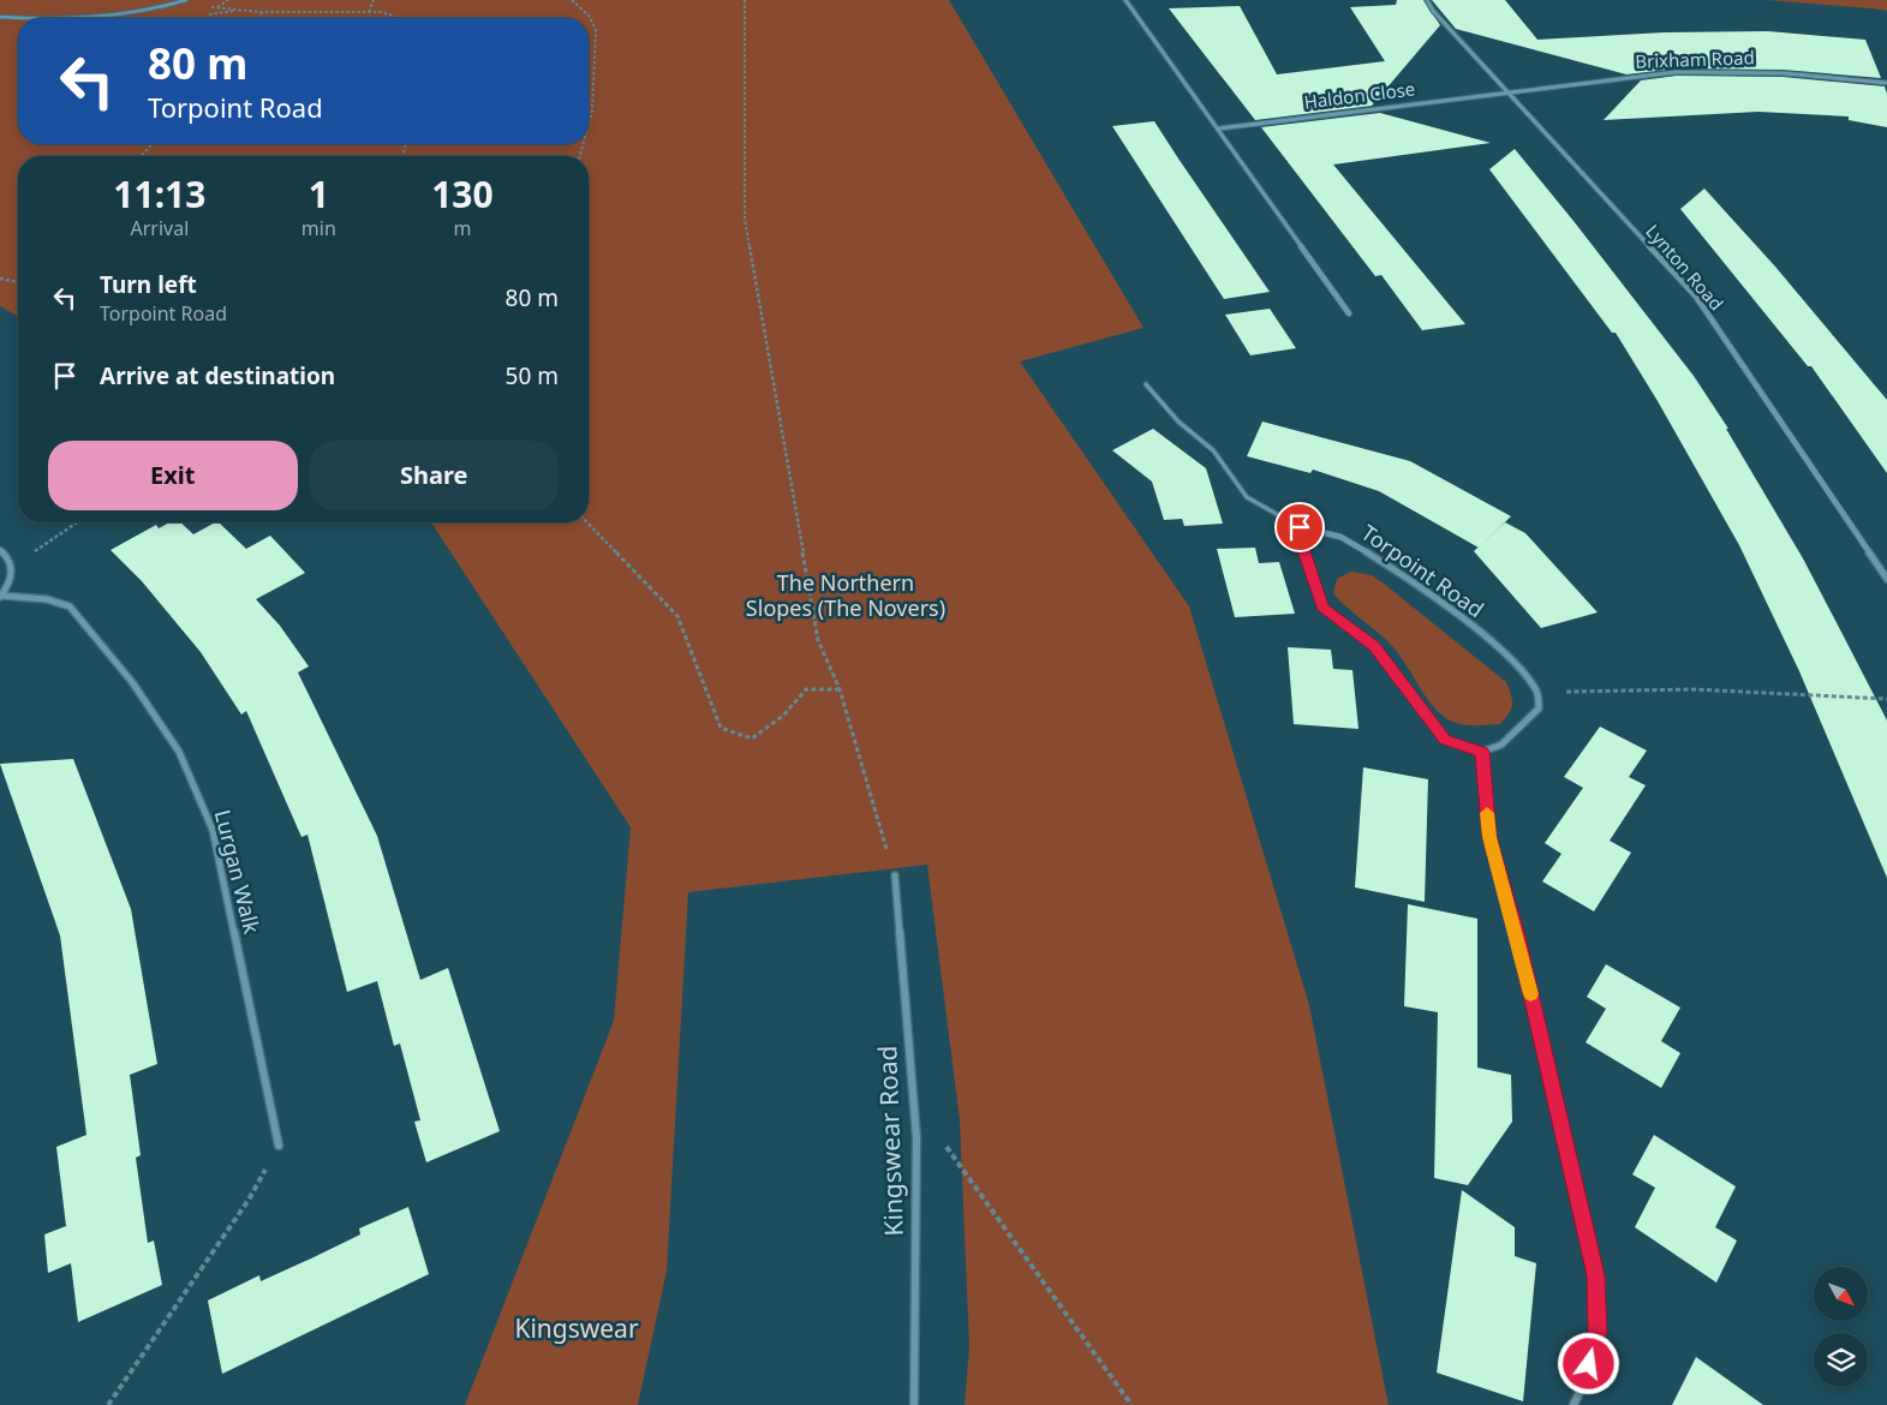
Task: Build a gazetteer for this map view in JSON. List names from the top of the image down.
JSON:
{
  "streets": {
    "street": [
      "Brixham Road",
      "Haldon Close",
      "Lynton Road",
      "Torpoint Road",
      "Lurgan Walk",
      "Kingswear Road"
    ]
  },
  "crossings": [
    ["Brixham Road", "Haldon Close"],
    ["Brixham Road", "Lynton Road"],
    ["Haldon Close", "Lynton Road"]
  ],
  "parks": ["The Northern Slopes (The Novers)", "Kingswear"],
  "north": "bottom right",
  "page": {
    "turn": ["80 m", "Torpoint Road"],
    "eta": [
      "11:13",
      "Arrival",
      "1",
      "min",
      "130",
      "m"
    ],
    "list": [
      {
        "name": "Turn left",
        "note": "Torpoint Road",
        "value": "80 m"
      },
      {
        "name": "Arrive at destination",
        "value": "50 m"
      }
    ],
    "buttons": ["Exit", "Share"]
  }
}
